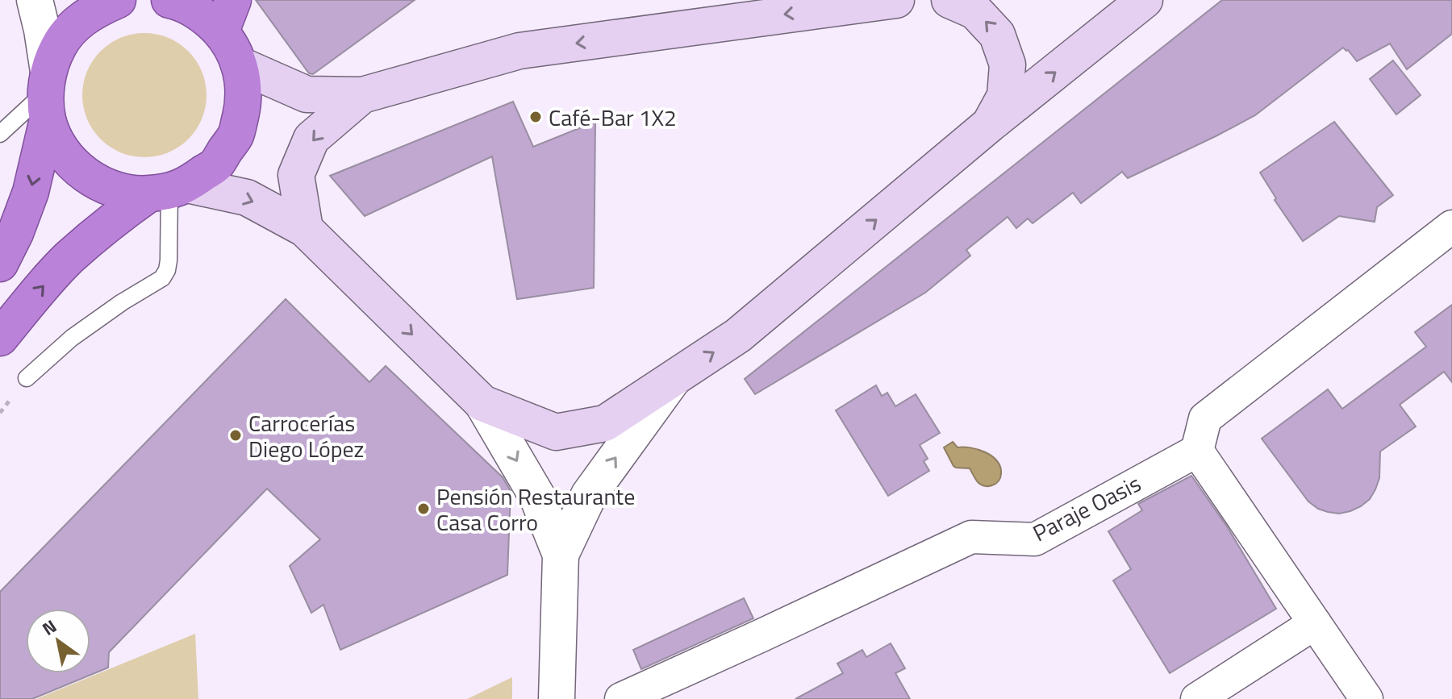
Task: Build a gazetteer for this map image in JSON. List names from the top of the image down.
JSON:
{
  "streets": {
    "street": ["Paraje Oasis"]
  },
  "places": ["Café-Bar 1X2", "Carrocerías Diego López", "Pensión Restaurante Casa Corro"],
  "north": "top left"
}
